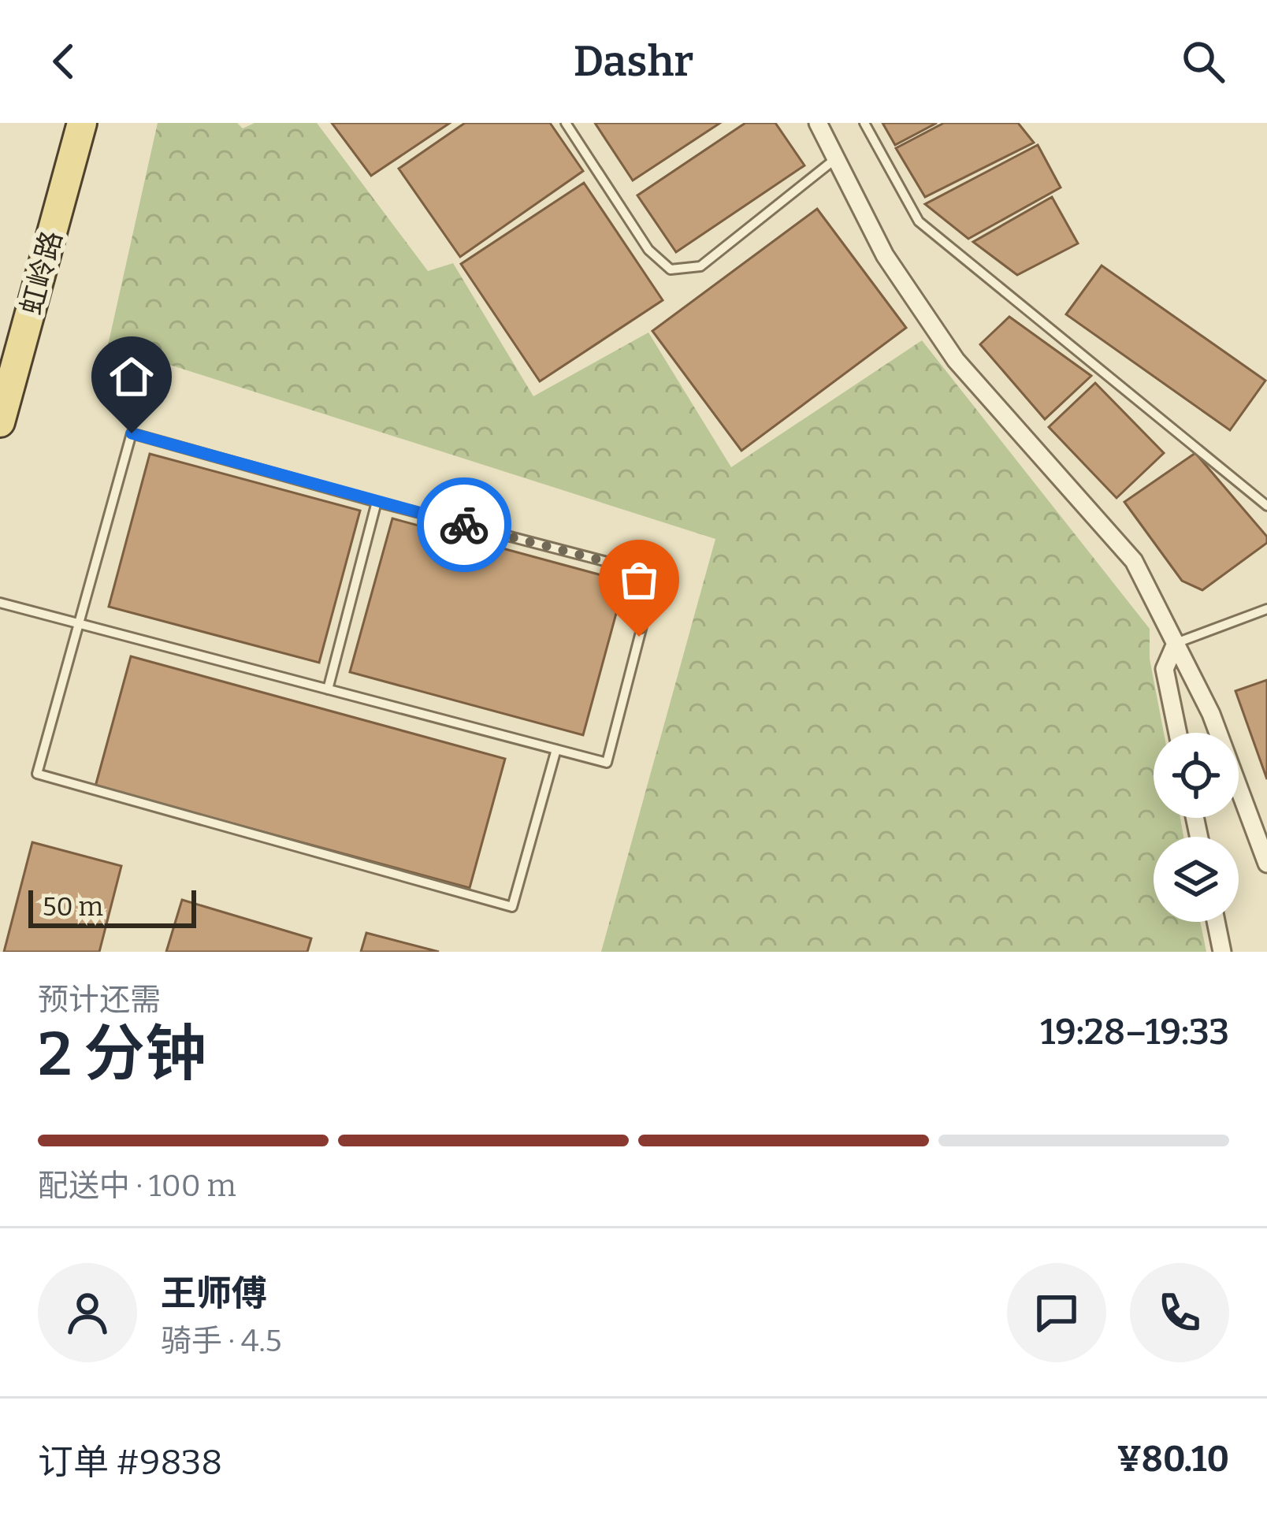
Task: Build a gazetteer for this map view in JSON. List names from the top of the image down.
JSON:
{
  "streets": {
    "main road": ["虹岭路"]
  },
  "scale_bar": "50 m",
  "page": {
    "header": "Dashr",
    "scale": "50 m",
    "heading": ["2 分钟", "预计还需", "19:28–19:33"],
    "panel": [
      "王师傅",
      "骑手 · 4.5",
      "订单 #9838",
      "¥80.10"
    ],
    "bar": "配送中 · 100 m"
  }
}
